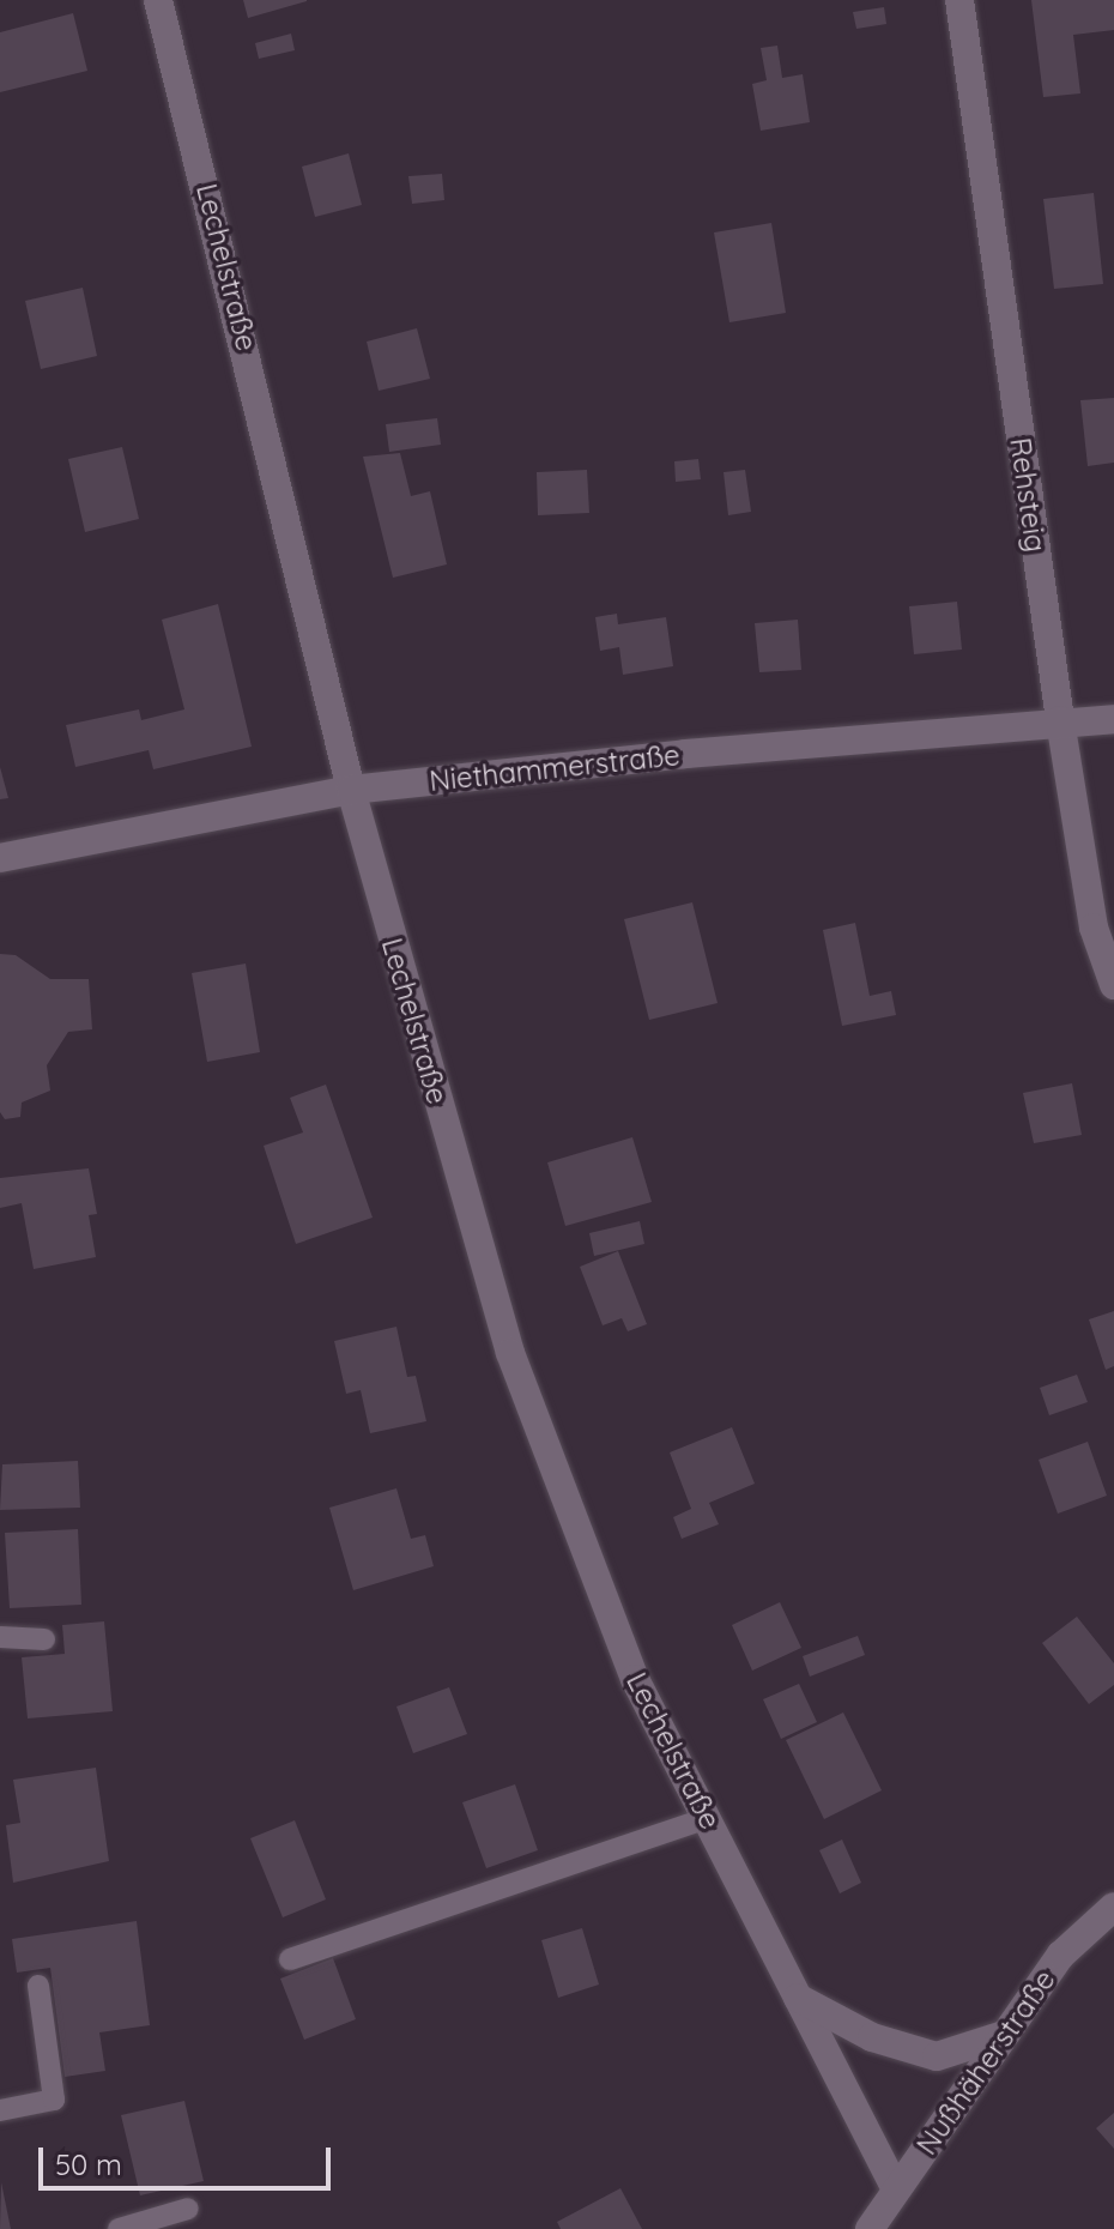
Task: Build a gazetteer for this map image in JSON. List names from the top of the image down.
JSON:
{
  "streets": {
    "street": [
      "Lechelstraße",
      "Rehsteig",
      "Niethammerstraße",
      "Nußhäherstraße"
    ]
  },
  "crossings": [
    ["Lechelstraße", "Niethammerstraße"],
    ["Lechelstraße", "Nußhäherstraße"],
    ["Rehsteig", "Niethammerstraße"]
  ],
  "scale_bar": "50 m"
}
